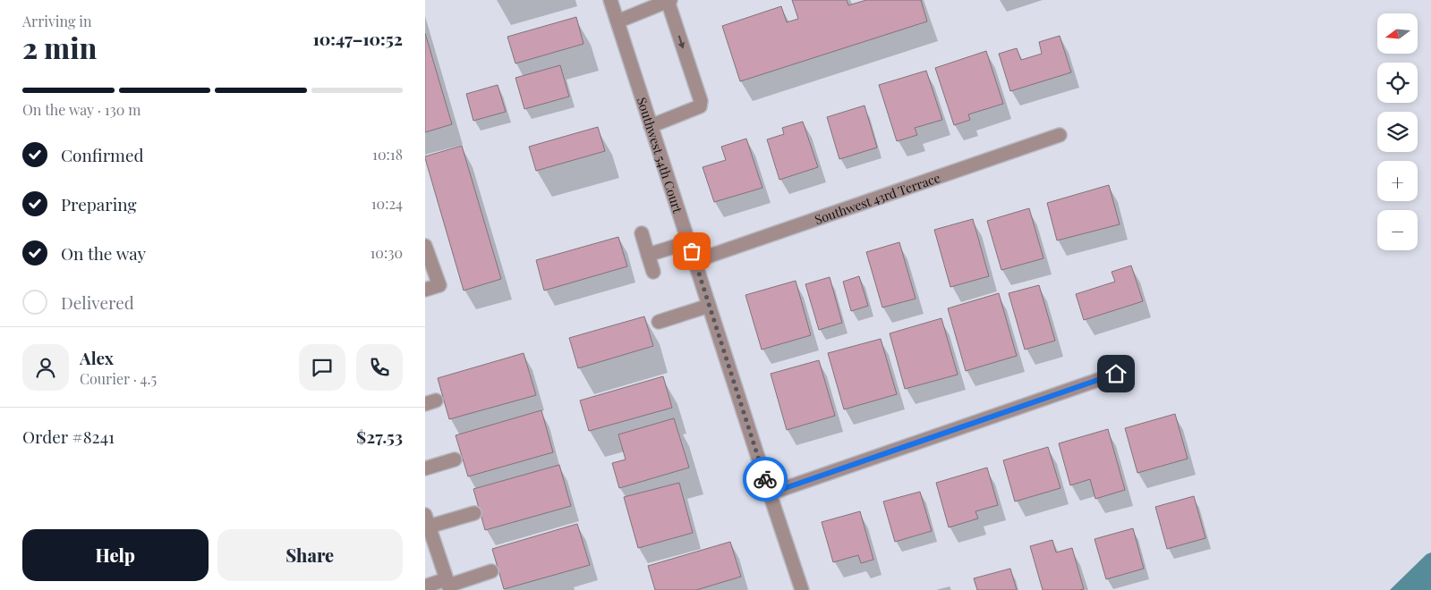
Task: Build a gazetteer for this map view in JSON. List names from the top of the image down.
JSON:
{
  "streets": {
    "street": ["Southwest 54th Court", "Southwest 43rd Terrace"]
  },
  "crossings": [
    ["Southwest 54th Court", "Southwest 43rd Terrace"]
  ],
  "north": "left",
  "page": {
    "heading": ["2 min", "Arriving in", "10:47–10:52"],
    "panel": [
      "Alex",
      "Courier · 4.5",
      "Order #8241",
      "$27.53"
    ],
    "map_buttons": ["+", "−"],
    "bar": "On the way · 130 m",
    "list": [
      ["Confirmed", "10:18"],
      ["Preparing", "10:24"],
      ["On the way", "10:30"],
      "Delivered"
    ],
    "buttons": ["Help", "Share"]
  }
}
